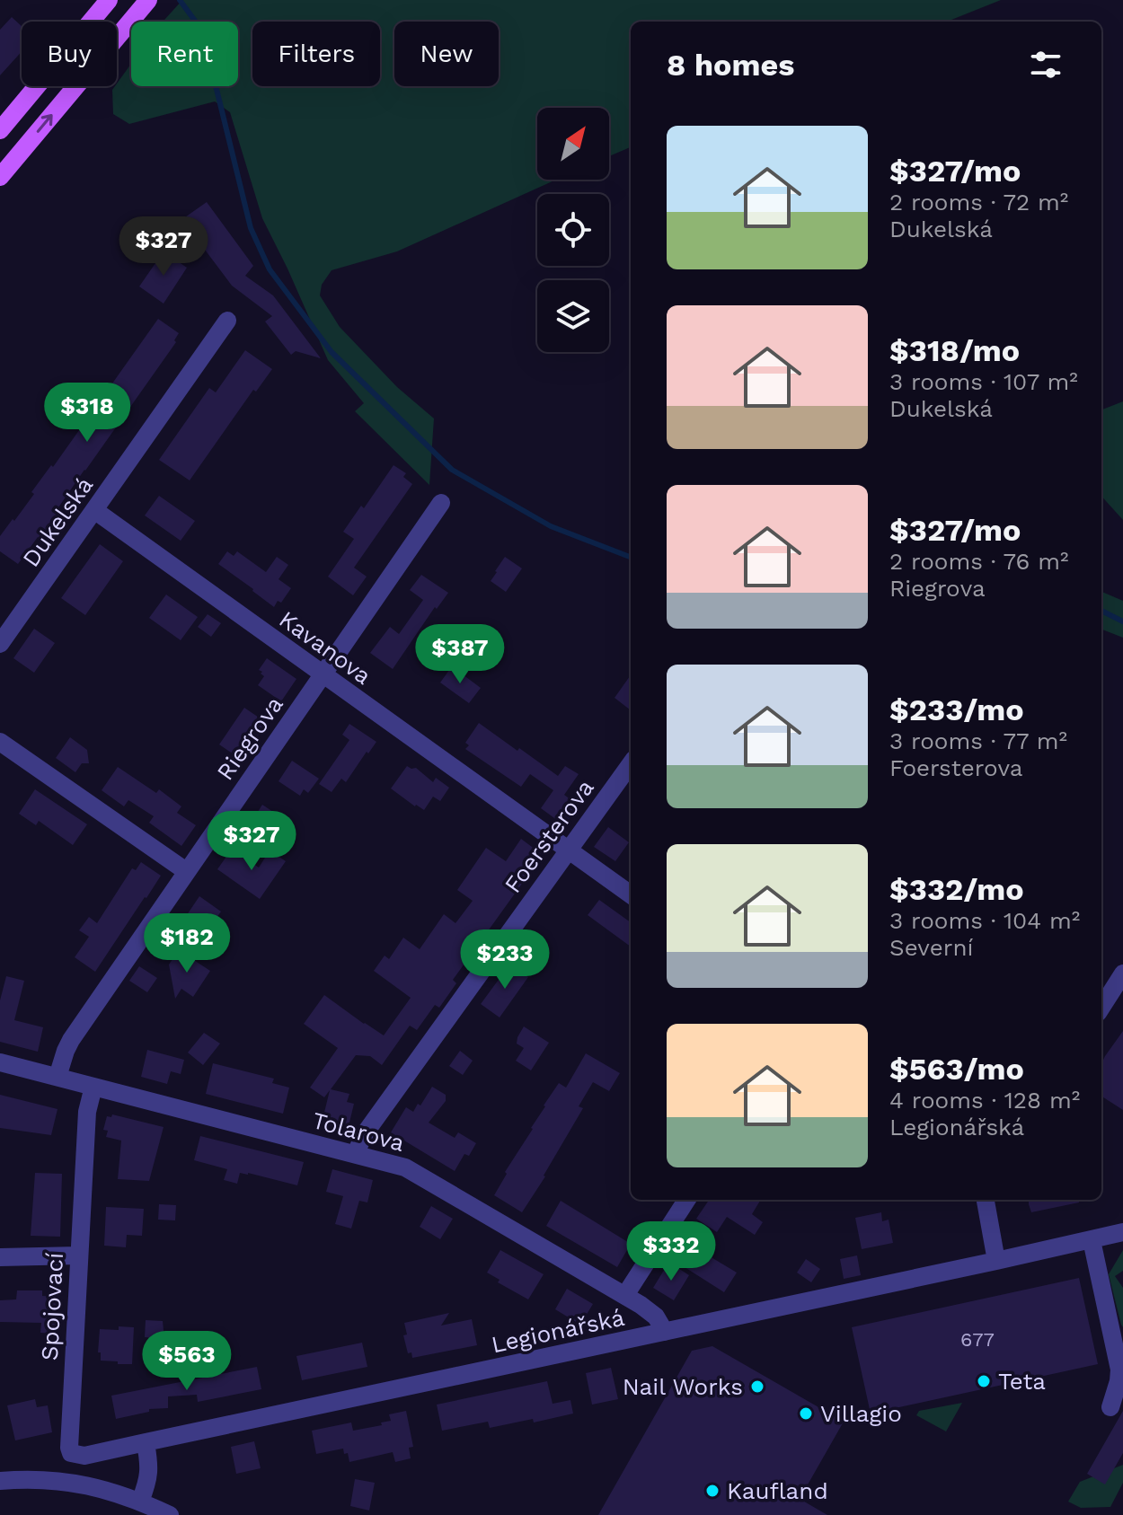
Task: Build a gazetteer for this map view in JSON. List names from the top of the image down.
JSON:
{
  "streets": {
    "street": [
      "Dukelská",
      "Kavanova",
      "Riegrova",
      "Foersterova",
      "Tolarova",
      "Spojovací",
      "Legionářská"
    ]
  },
  "crossings": [
    ["Dukelská", "Kavanova"],
    ["Kavanova", "Riegrova"],
    ["Kavanova", "Foersterova"],
    ["Riegrova", "Tolarova"],
    ["Foersterova", "Tolarova"],
    ["Tolarova", "Spojovací"],
    ["Tolarova", "Legionářská"],
    ["Spojovací", "Legionářská"]
  ],
  "places": [
    "Teta",
    "Nail Works",
    "Villagio",
    "Kaufland"
  ],
  "house_numbers": ["677"],
  "north": "top right",
  "page": {
    "chip": [
      "Buy",
      "Rent",
      "Filters",
      "New"
    ],
    "heading": "8 homes",
    "list": [
      {
        "name": "$327/mo",
        "note": "2 rooms · 72 m² · Dukelská"
      },
      {
        "name": "$318/mo",
        "note": "3 rooms · 107 m² · Dukelská"
      },
      {
        "name": "$327/mo",
        "note": "2 rooms · 76 m² · Riegrova"
      },
      {
        "name": "$233/mo",
        "note": "3 rooms · 77 m² · Foersterova"
      },
      {
        "name": "$332/mo",
        "note": "3 rooms · 104 m² · Severní"
      },
      {
        "name": "$563/mo",
        "note": "4 rooms · 128 m² · Legionářská"
      }
    ],
    "price": [
      "$327",
      "$318",
      "$387",
      "$327",
      "$182",
      "$233",
      "$332",
      "$563"
    ]
  }
}
